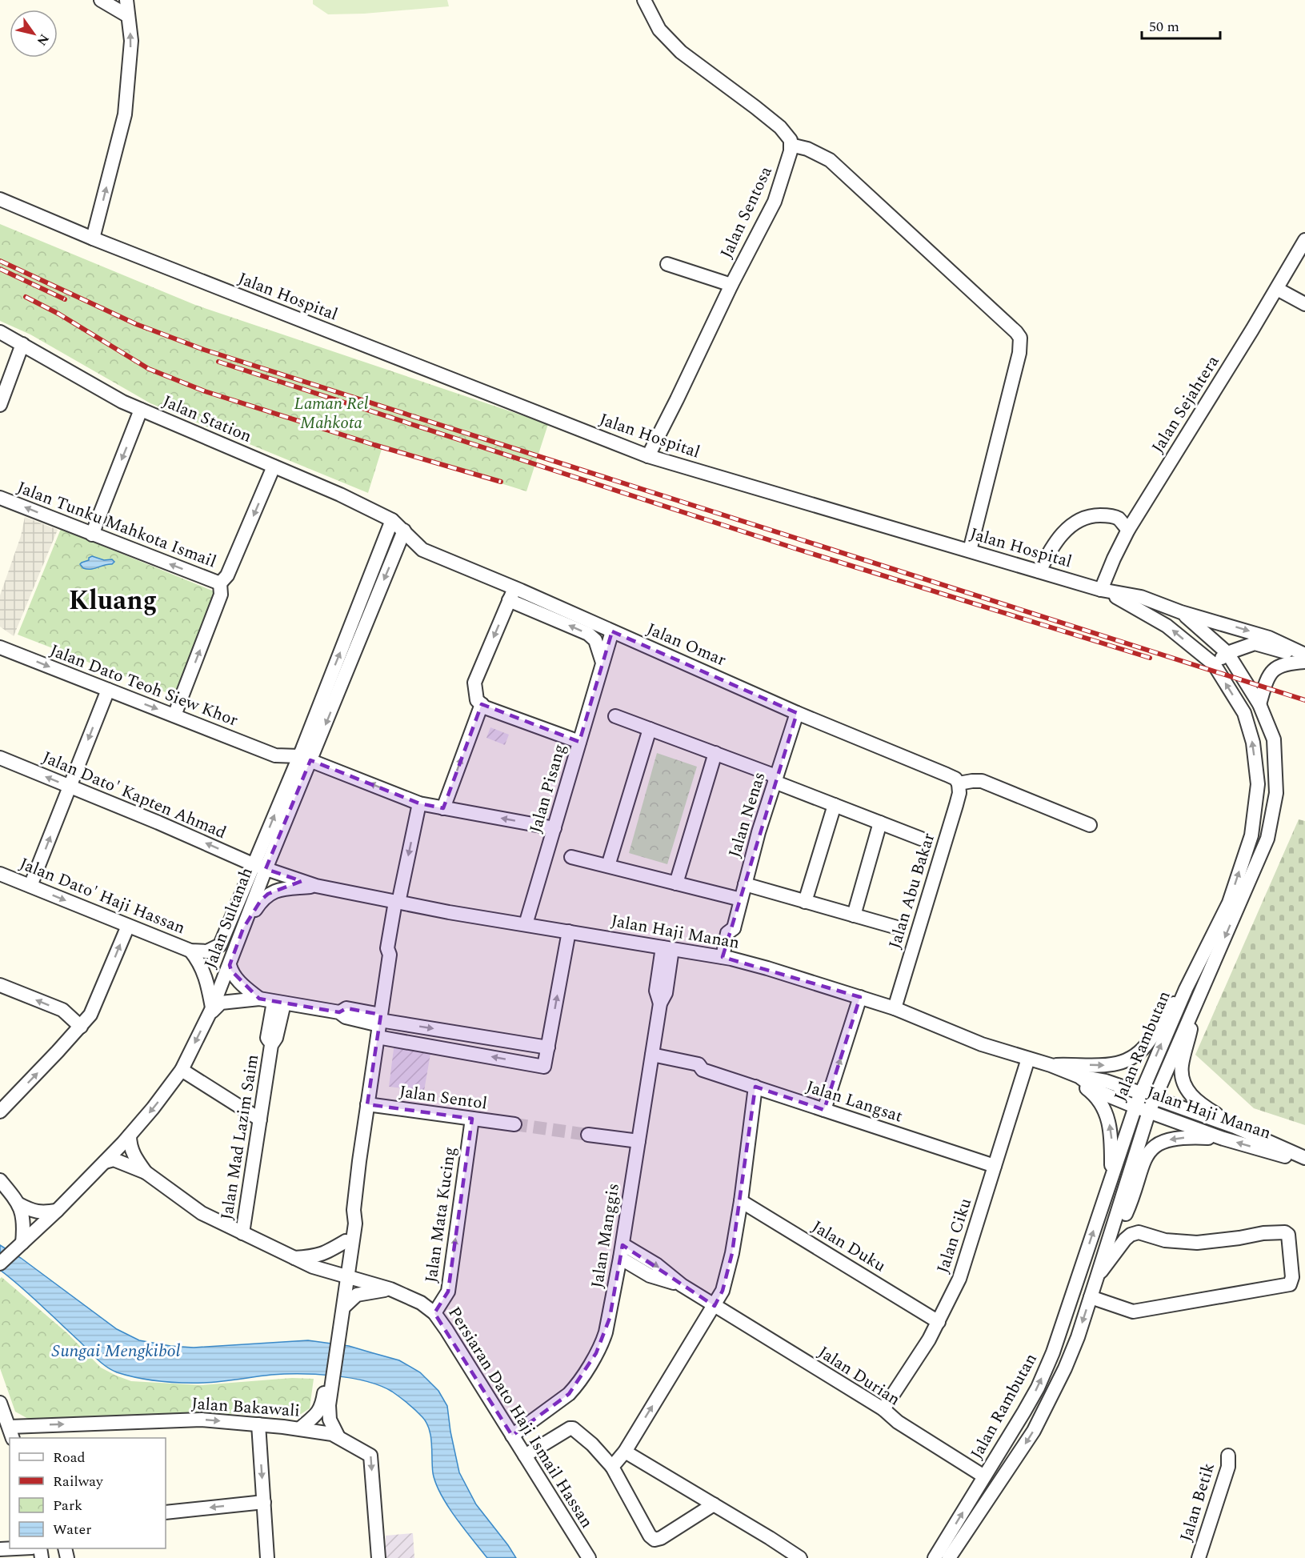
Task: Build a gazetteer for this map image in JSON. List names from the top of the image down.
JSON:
{
  "streets": {
    "street": [
      "Jalan Sentosa",
      "Jalan Hospital",
      "Jalan Sejahtera",
      "Jalan Station",
      "Jalan Tunku Mahkota Ismail",
      "Jalan Omar",
      "Jalan Dato Teoh Siew Khor",
      "Jalan Pisang",
      "Jalan Dato' Kapten Ahmad",
      "Jalan Nenas",
      "Jalan Abu Bakar",
      "Jalan Dato' Haji Hassan",
      "Jalan Sultanah",
      "Jalan Haji Manan",
      "Jalan Rambutan",
      "Jalan Sentol",
      "Jalan Langsat",
      "Jalan Mad Lazim Saim",
      "Jalan Mata Kucing",
      "Jalan Manggis",
      "Jalan Ciku",
      "Jalan Duku",
      "Jalan Durian",
      "Jalan Bakawali",
      "Persiaran Dato Haji Ismail Hassan",
      "Jalan Betik"
    ]
  },
  "crossings": [
    ["Jalan Sentosa", "Jalan Hospital"],
    ["Jalan Hospital", "Jalan Sejahtera"],
    ["Jalan Hospital", "Jalan Rambutan"],
    ["Jalan Sejahtera", "Jalan Rambutan"],
    ["Jalan Station", "Jalan Omar"],
    ["Jalan Station", "Jalan Sultanah"],
    ["Jalan Omar", "Jalan Pisang"],
    ["Jalan Omar", "Jalan Nenas"],
    ["Jalan Omar", "Jalan Abu Bakar"],
    ["Jalan Omar", "Jalan Sultanah"],
    ["Jalan Pisang", "Jalan Haji Manan"],
    ["Jalan Dato' Kapten Ahmad", "Jalan Sultanah"],
    ["Jalan Dato' Kapten Ahmad", "Jalan Haji Manan"],
    ["Jalan Nenas", "Jalan Haji Manan"],
    ["Jalan Abu Bakar", "Jalan Haji Manan"],
    ["Jalan Dato' Haji Hassan", "Jalan Sultanah"],
    ["Jalan Sultanah", "Jalan Haji Manan"],
    ["Jalan Haji Manan", "Jalan Rambutan"],
    ["Jalan Haji Manan", "Jalan Manggis"],
    ["Jalan Haji Manan", "Jalan Ciku"],
    ["Jalan Rambutan", "Jalan Durian"],
    ["Jalan Sentol", "Jalan Mata Kucing"],
    ["Jalan Langsat", "Jalan Manggis"],
    ["Jalan Langsat", "Jalan Ciku"],
    ["Jalan Mad Lazim Saim", "Persiaran Dato Haji Ismail Hassan"],
    ["Jalan Mata Kucing", "Persiaran Dato Haji Ismail Hassan"],
    ["Jalan Manggis", "Jalan Durian"],
    ["Jalan Manggis", "Persiaran Dato Haji Ismail Hassan"],
    ["Jalan Ciku", "Jalan Duku"],
    ["Jalan Ciku", "Jalan Durian"]
  ],
  "one_way": ["Jalan Tunku Mahkota Ismail", "Jalan Dato Teoh Siew Khor", "Jalan Dato' Kapten Ahmad"],
  "districts": ["Kluang"],
  "water": ["Sungai Mengkibol"],
  "parks": ["Laman Rel Mahkota"],
  "legend": [
    "Road",
    "Railway",
    "Park",
    "Water"
  ],
  "scale_bar": "50 m",
  "north": "bottom right"
}
